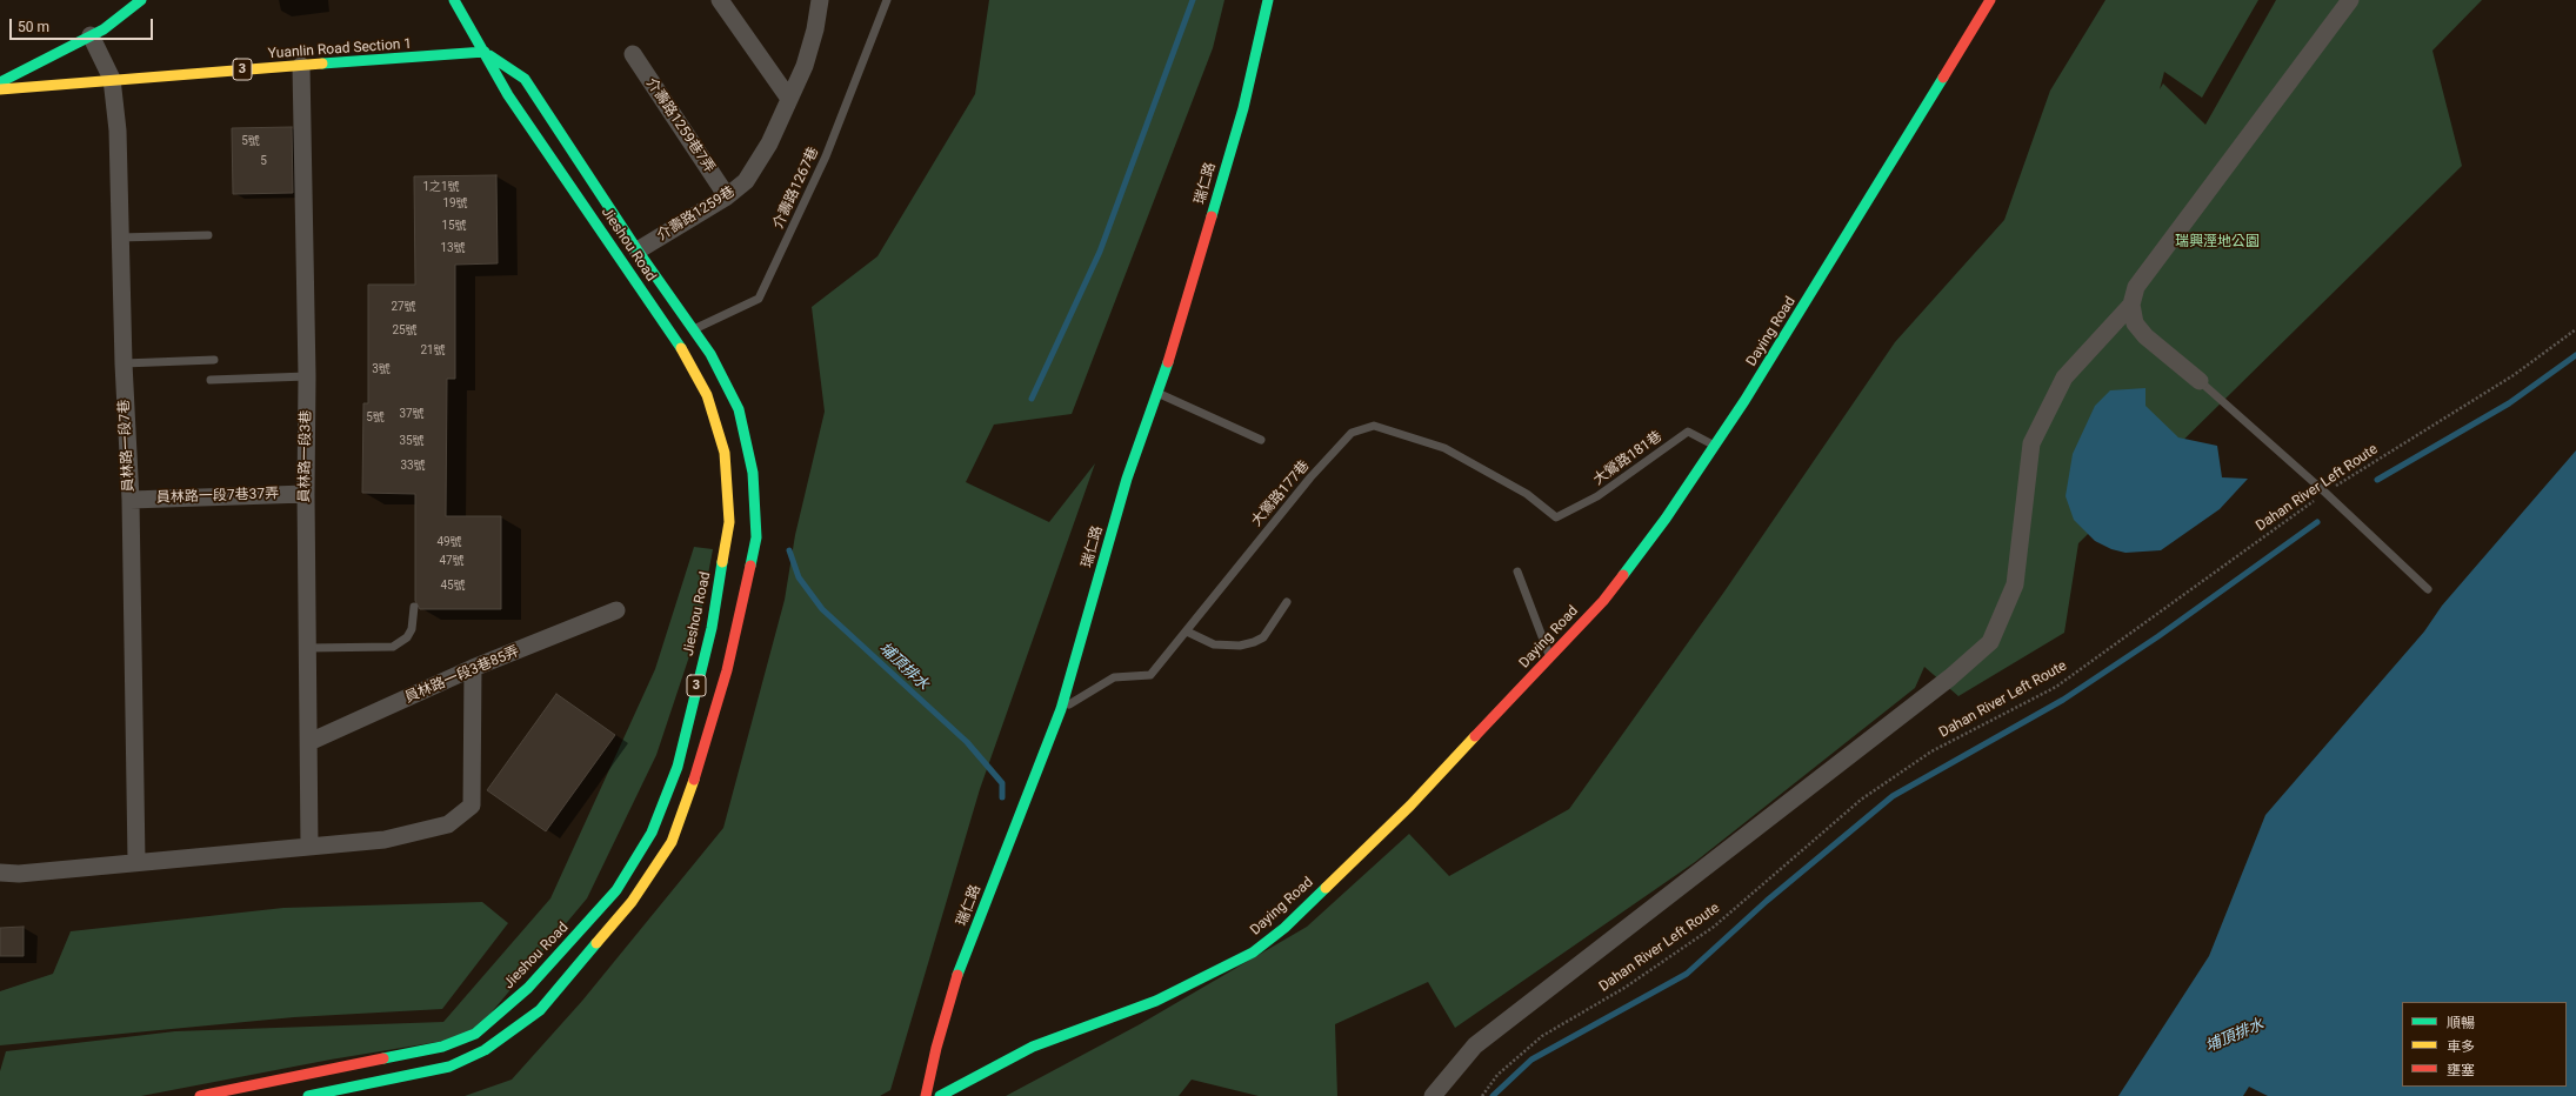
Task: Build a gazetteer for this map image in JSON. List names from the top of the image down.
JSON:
{
  "streets": {
    "main road": [
      "Yuanlin Road Section 1",
      "3",
      "瑞仁路",
      "Jieshou Road",
      "Daying Road"
    ],
    "street": [
      "介壽路1259巷7弄",
      "介壽路1259巷",
      "員林路一段7巷",
      "員林路一段3巷",
      "員林路一段7巷37弄",
      "員林路一段3巷85弄"
    ],
    "lane": ["介壽路1267巷", "大鶯路181巷", "大鶯路177巷"],
    "path": ["Dahan River Left Route"]
  },
  "crossings": [
    ["Yuanlin Road Section 1", "Jieshou Road"],
    ["Yuanlin Road Section 1", "員林路一段7巷"],
    ["Yuanlin Road Section 1", "員林路一段3巷"],
    ["介壽路1259巷7弄", "介壽路1259巷"],
    ["瑞仁路", "大鶯路177巷"],
    ["介壽路1267巷", "Jieshou Road"],
    ["介壽路1259巷", "Jieshou Road"],
    ["Daying Road", "大鶯路181巷"],
    ["員林路一段7巷", "員林路一段7巷37弄"],
    ["員林路一段3巷", "員林路一段7巷37弄"],
    ["員林路一段3巷", "員林路一段3巷85弄"],
    ["大鶯路181巷", "大鶯路177巷"]
  ],
  "water": ["埔頂排水"],
  "parks": ["瑞興溼地公園"],
  "house_numbers": [
    "5號",
    "5",
    "1之1號",
    "19號",
    "15號",
    "13號",
    "27號",
    "25號",
    "21號",
    "3號",
    "37號",
    "5號",
    "35號",
    "33號",
    "49號",
    "47號",
    "45號"
  ],
  "legend": ["順暢", "車多", "壅塞"],
  "scale_bar": "50 m"
}
